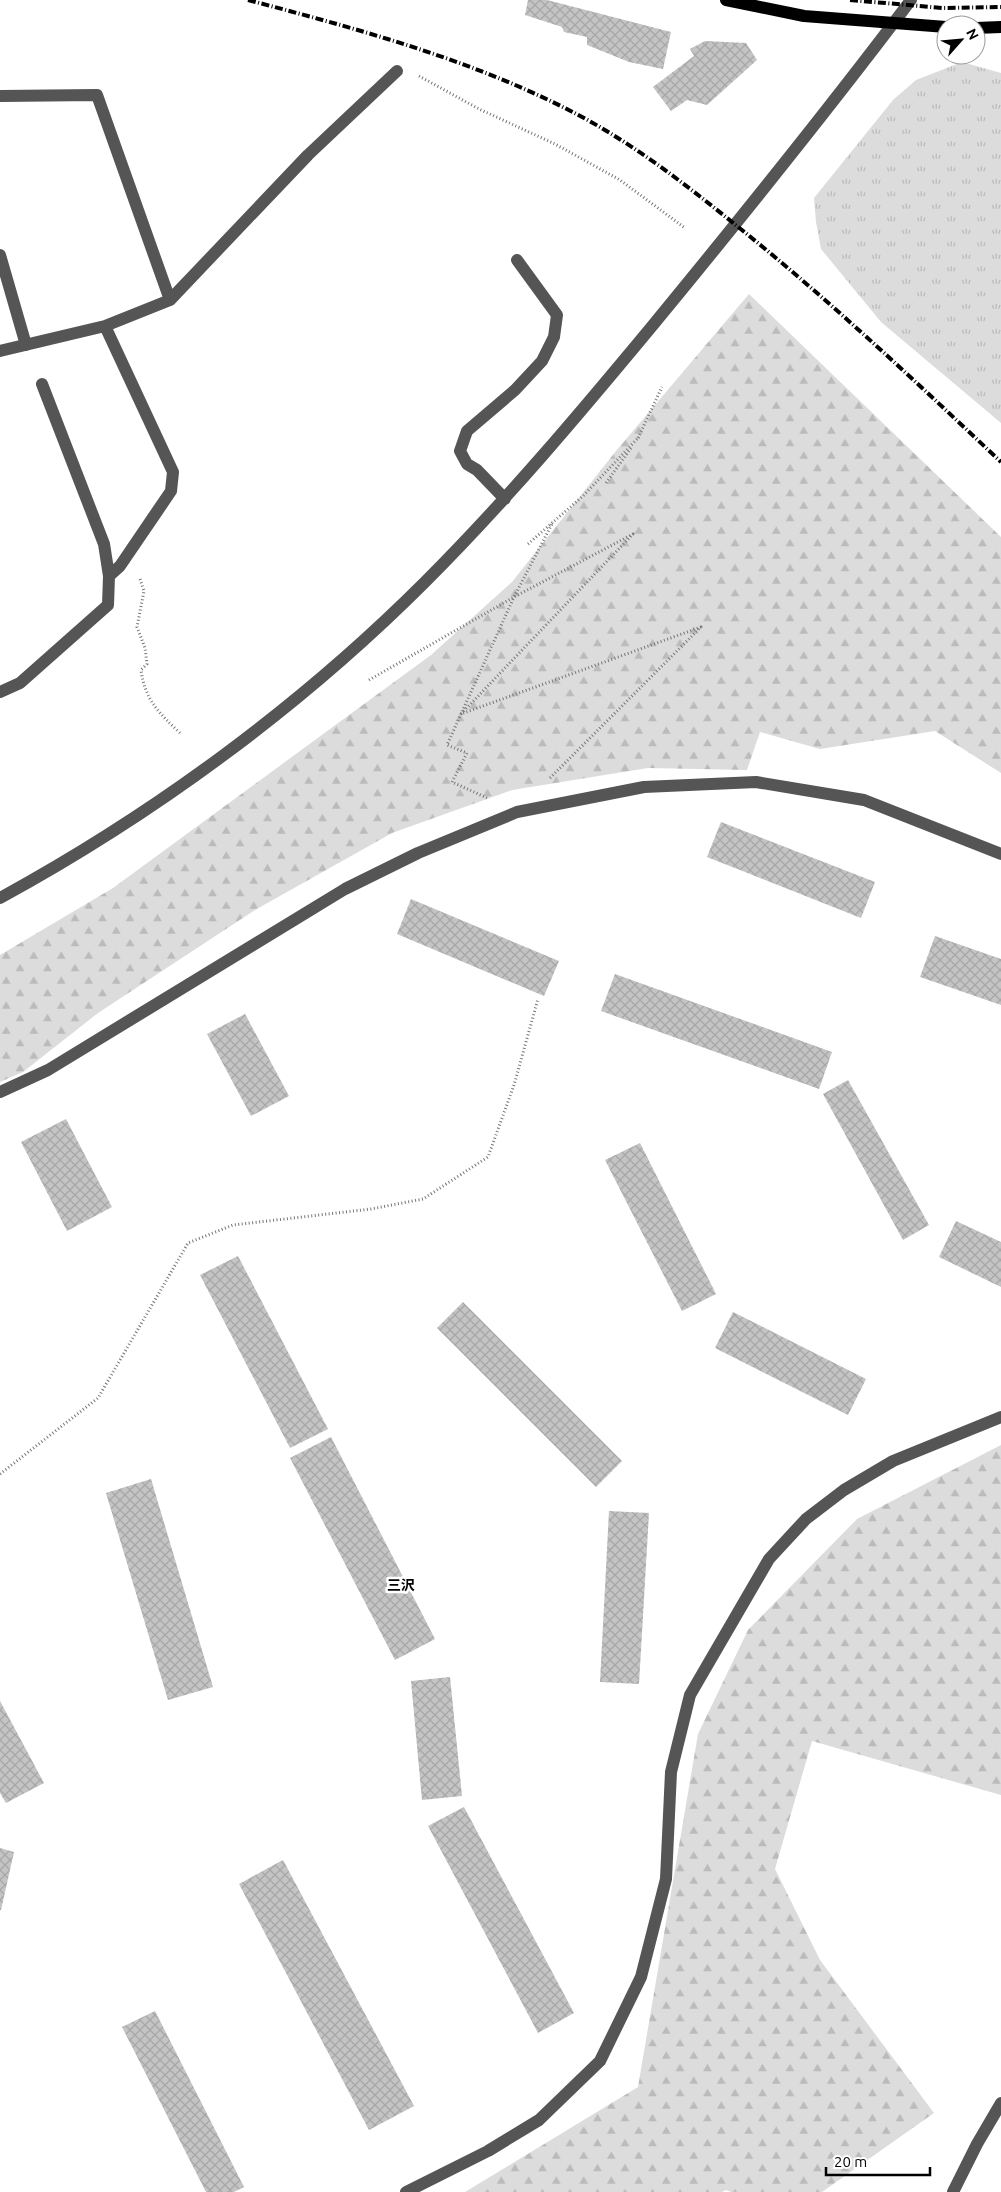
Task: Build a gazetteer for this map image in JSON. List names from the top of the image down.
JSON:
{
  "districts": ["三沢"],
  "scale_bar": "20 m",
  "north": "top right"
}
